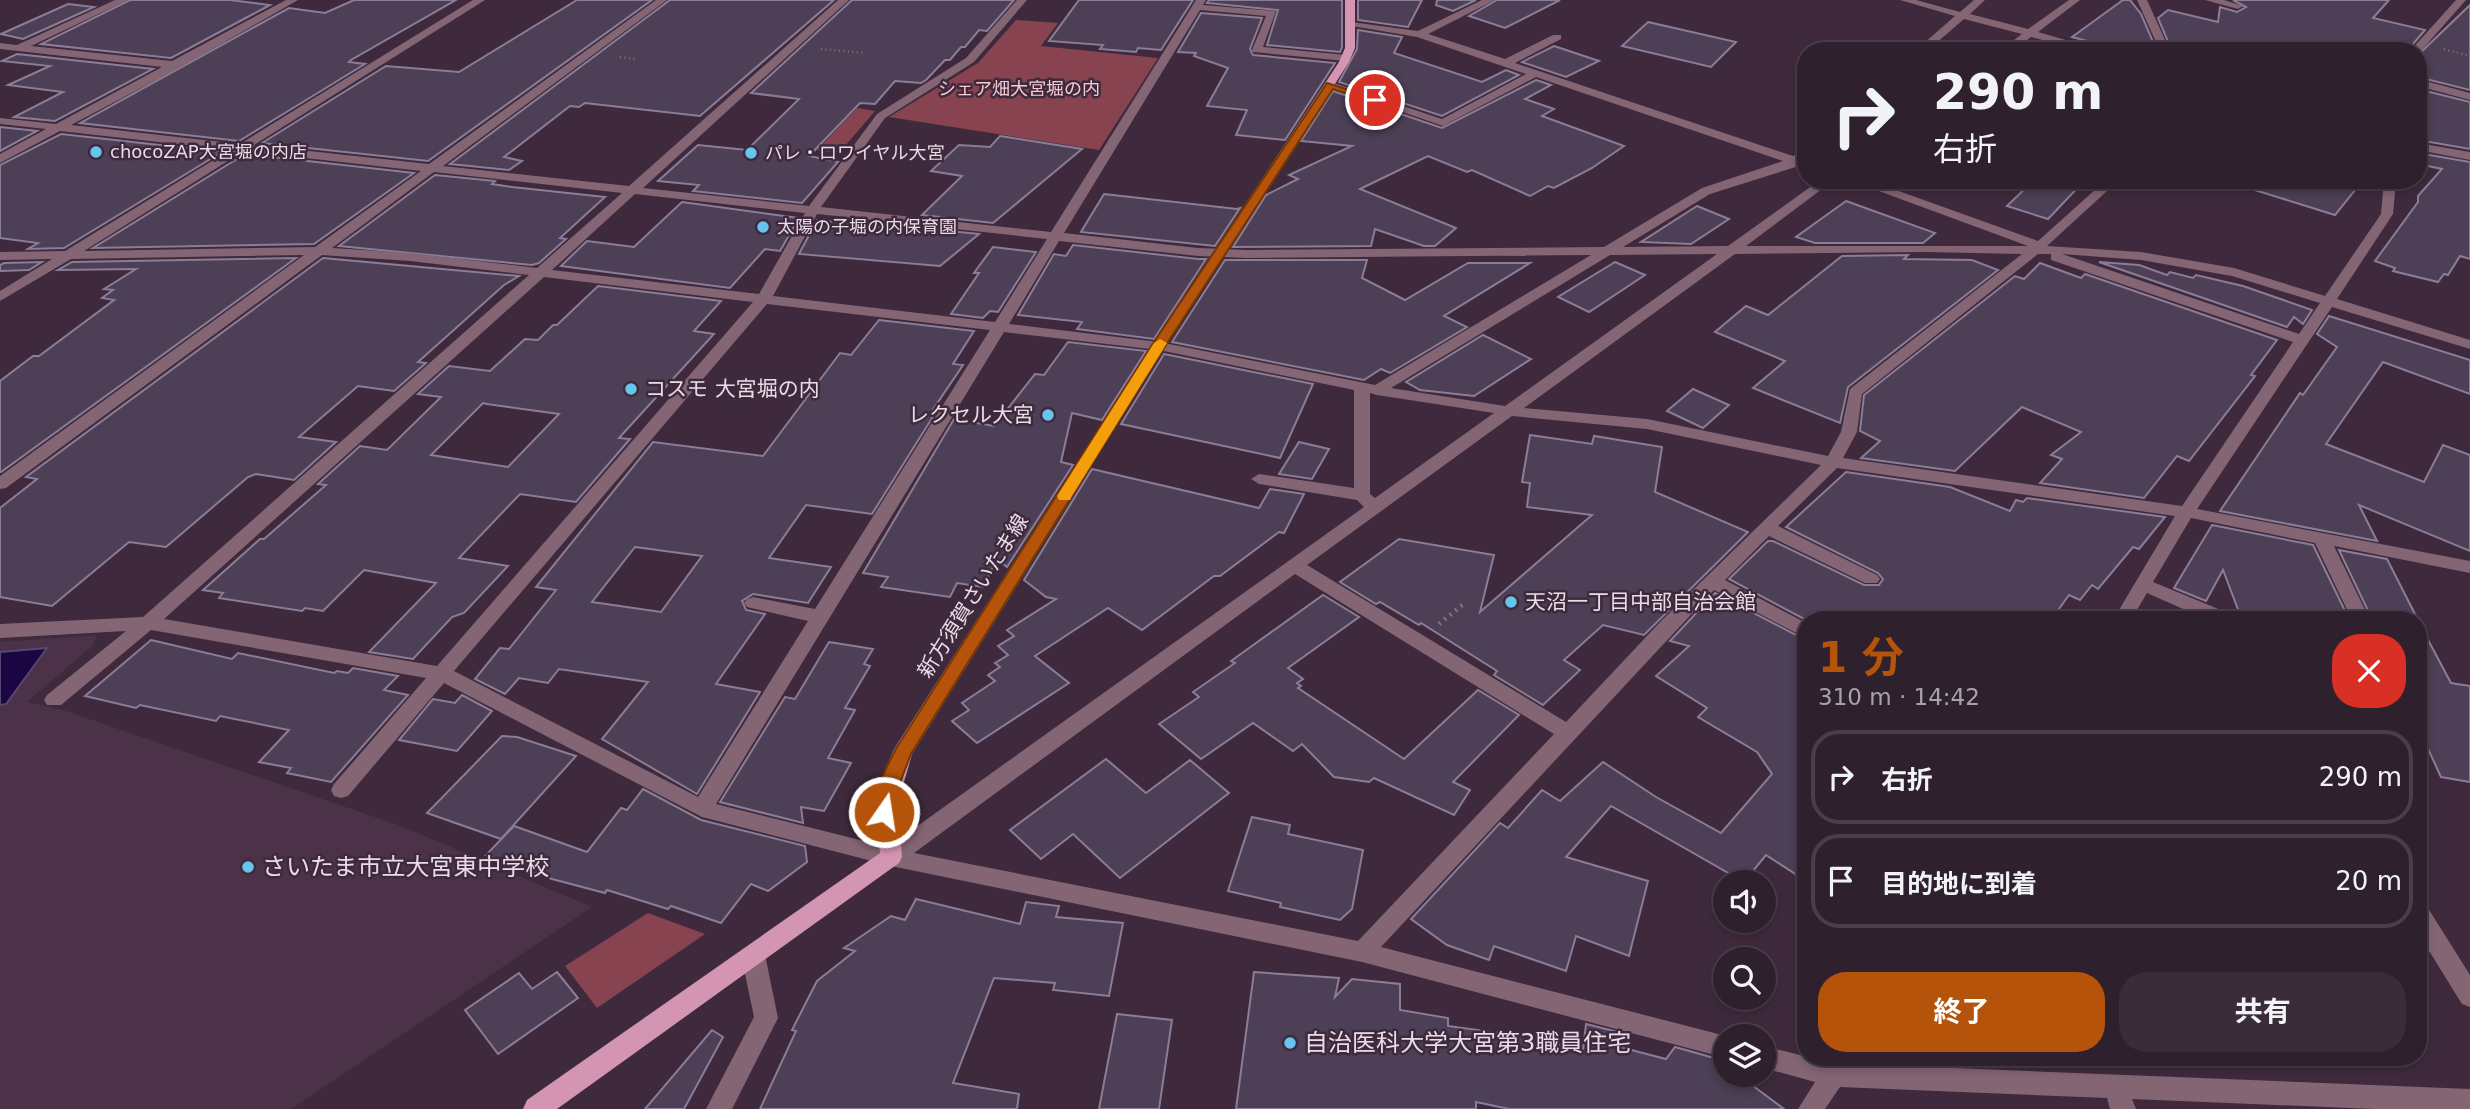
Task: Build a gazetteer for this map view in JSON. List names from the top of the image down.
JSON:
{
  "streets": {
    "main road": ["新方須賀さいたま線"]
  },
  "parks": ["シェア畑大宮堀の内"],
  "places": [
    "chocoZAP大宮堀の内店",
    "パレ・ロワイヤル大宮",
    "太陽の子堀の内保育園",
    "コスモ 大宮堀の内",
    "レクセル大宮",
    "天沼一丁目中部自治会館",
    "さいたま市立大宮東中学校",
    "自治医科大学大宮第3職員住宅"
  ],
  "page": {
    "turn": ["290 m", "右折"],
    "heading": ["1 分", "310 m · 14:42"],
    "list": [
      {
        "name": "右折",
        "value": "290 m"
      },
      {
        "name": "目的地に到着",
        "value": "20 m"
      }
    ],
    "buttons": ["終了", "共有"]
  }
}
